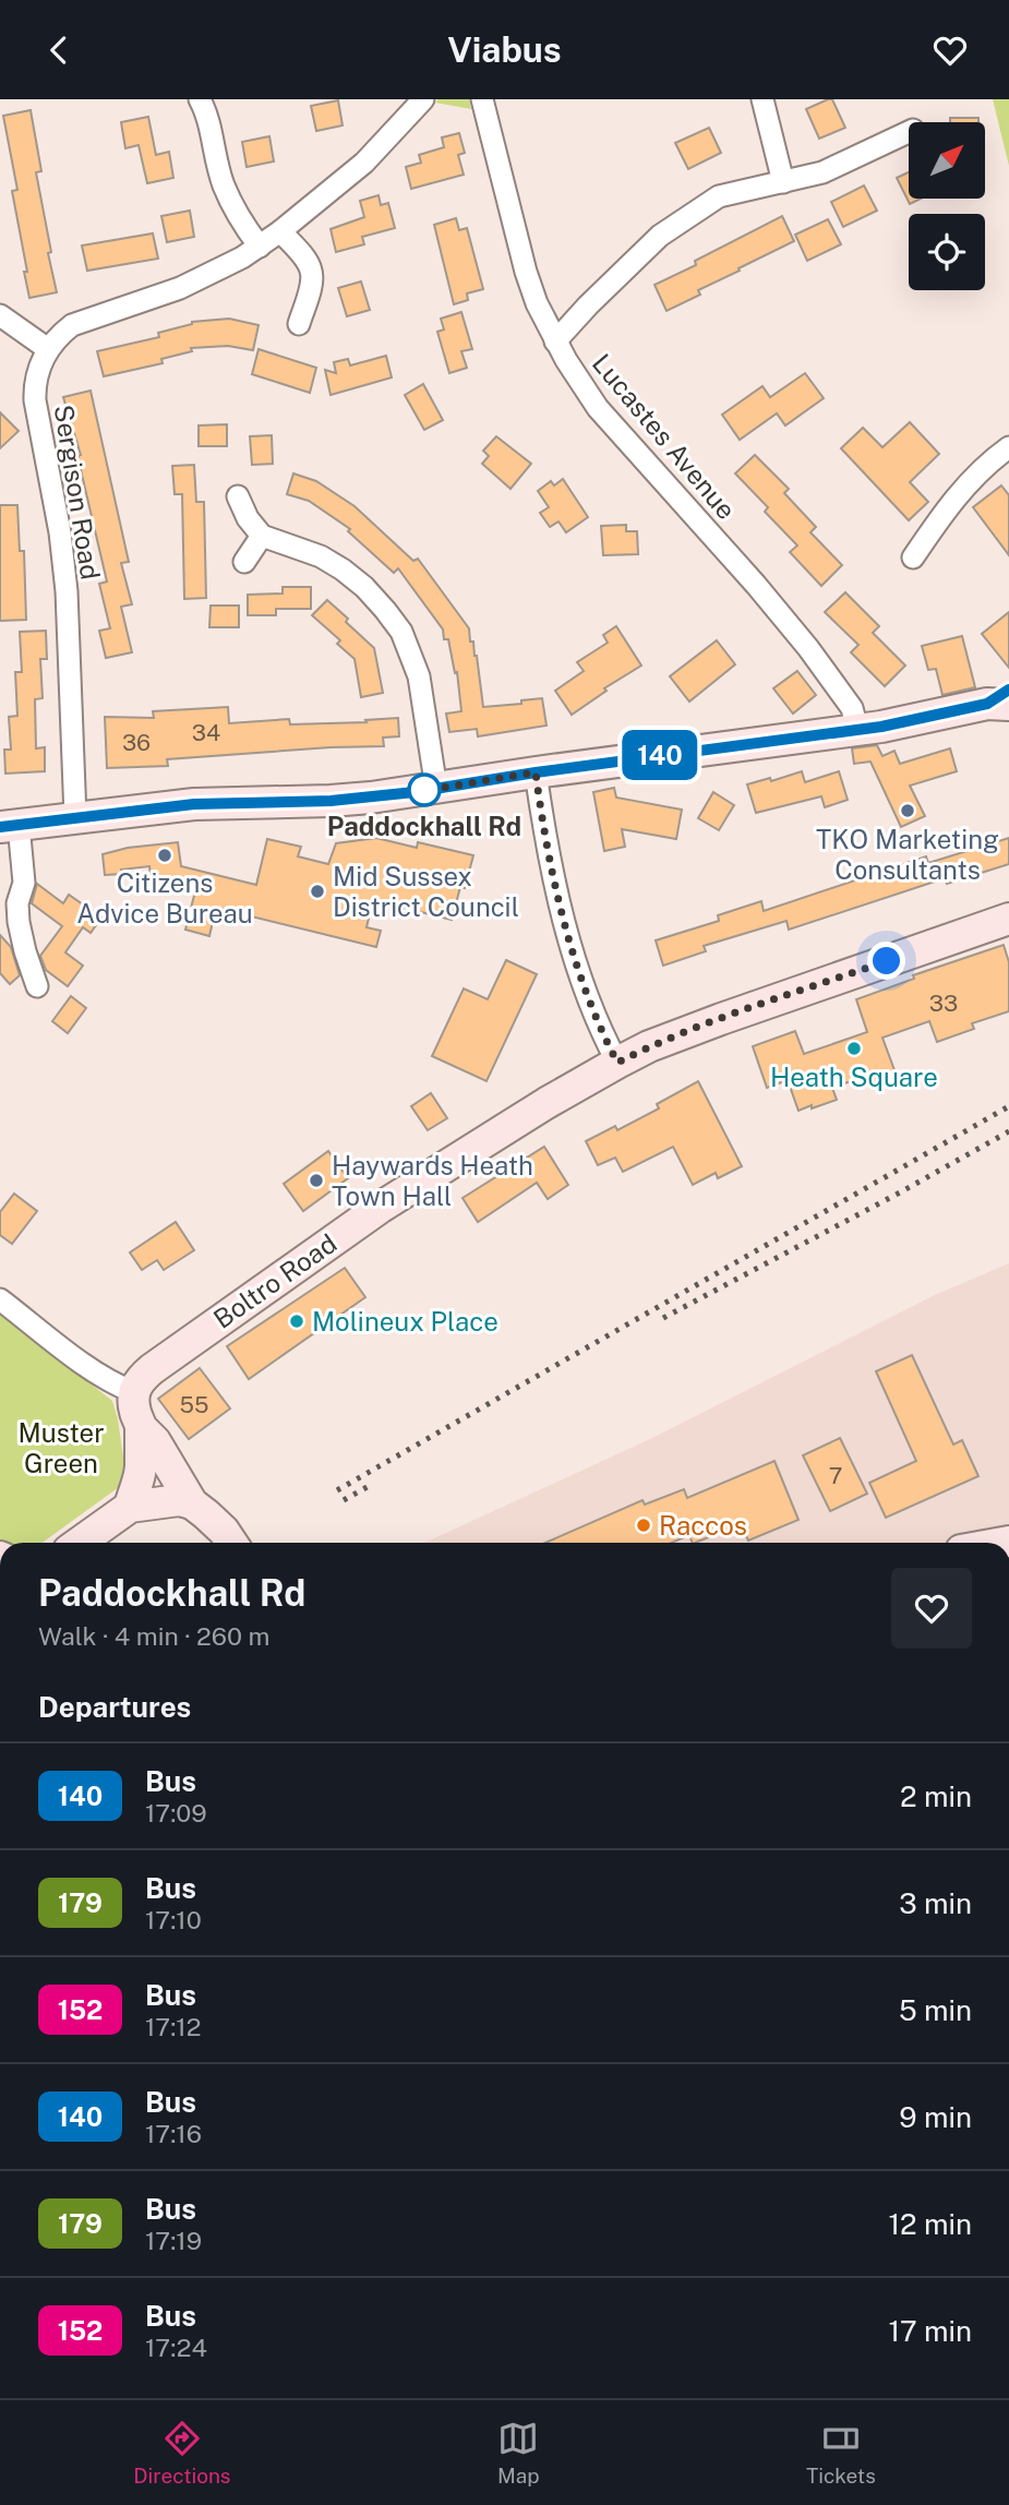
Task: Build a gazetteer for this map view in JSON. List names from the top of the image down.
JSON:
{
  "streets": {
    "street": ["Lucastes Avenue", "Sergison Road", "Boltro Road"]
  },
  "parks": ["Muster Green"],
  "places": [
    "Paddockhall Rd",
    "TKO Marketing Consultants",
    "Citizens Advice Bureau",
    "Mid Sussex District Council",
    "Heath Square",
    "Haywards Heath Town Hall",
    "Molineux Place",
    "Raccos"
  ],
  "lines": ["bus line 140"],
  "house_numbers": [
    "34",
    "36",
    "33",
    "55",
    "7"
  ],
  "north": "top right",
  "page": {
    "header": "Viabus",
    "on_map": "140",
    "heading": [
      ["Paddockhall Rd", "Walk · 4 min · 260 m"],
      "Departures"
    ],
    "list": [
      {
        "mark": "140",
        "name": "Bus",
        "note": "17:09",
        "value": "2 min"
      },
      {
        "mark": "179",
        "name": "Bus",
        "note": "17:10",
        "value": "3 min"
      },
      {
        "mark": "152",
        "name": "Bus",
        "note": "17:12",
        "value": "5 min"
      },
      {
        "mark": "140",
        "name": "Bus",
        "note": "17:16",
        "value": "9 min"
      },
      {
        "mark": "179",
        "name": "Bus",
        "note": "17:19",
        "value": "12 min"
      },
      {
        "mark": "152",
        "name": "Bus",
        "note": "17:24",
        "value": "17 min"
      }
    ],
    "tabs": ["Directions", "Map", "Tickets"]
  }
}
